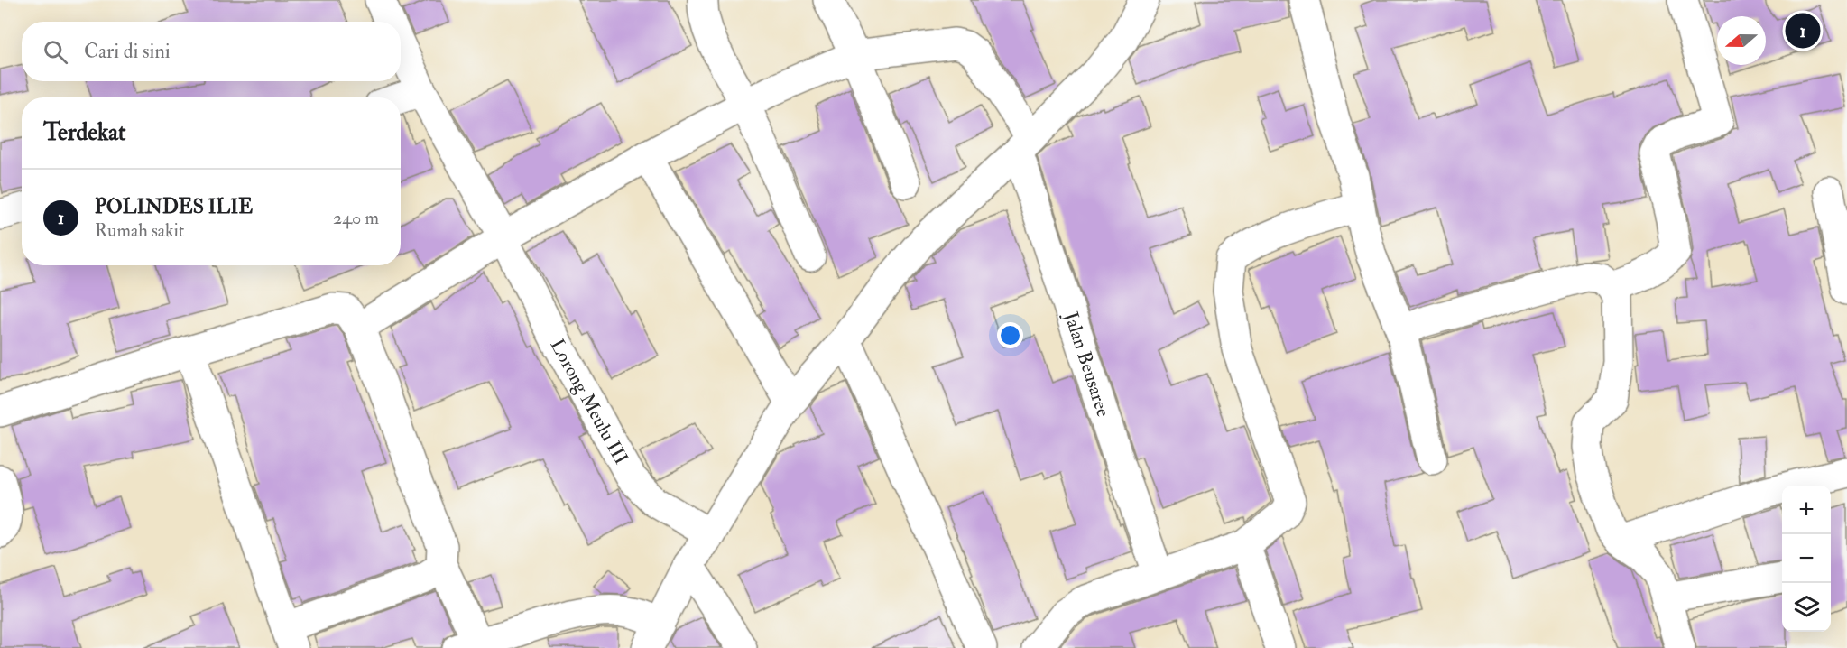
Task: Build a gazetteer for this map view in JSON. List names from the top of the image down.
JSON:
{
  "streets": {
    "street": ["Jalan Beusaree", "Lorong Meulu III"]
  },
  "crossings": [
    ["Jalan Beusaree", "Lorong Meulu III"]
  ],
  "north": "left",
  "page": {
    "pins": "1",
    "search": "Cari di sini",
    "heading": "Terdekat",
    "list": [
      {
        "mark": "1",
        "name": "POLINDES ILIE",
        "note": "Rumah sakit",
        "value": "240 m"
      }
    ],
    "map_buttons": ["+", "−"]
  }
}
